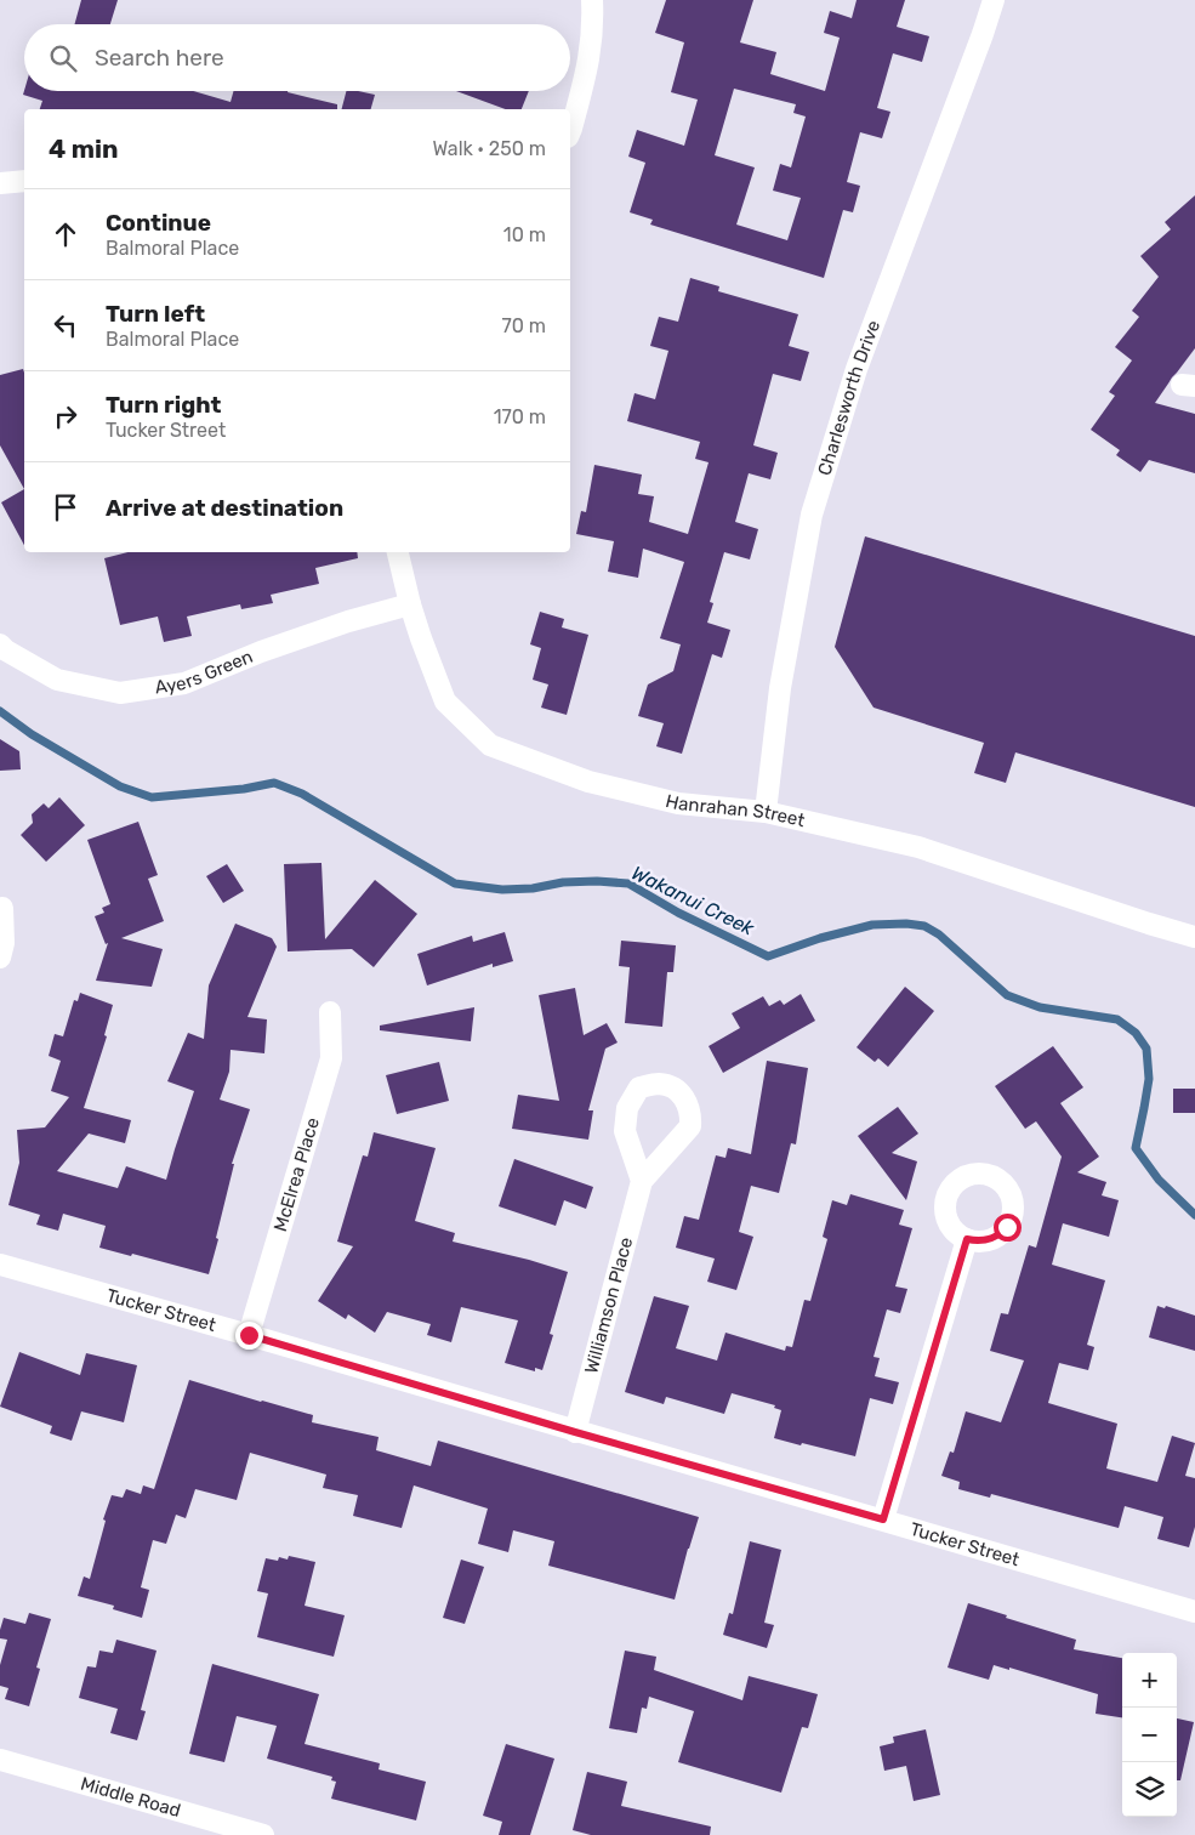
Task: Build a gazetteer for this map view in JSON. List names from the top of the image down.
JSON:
{
  "streets": {
    "street": [
      "Charlesworth Drive",
      "Ayers Green",
      "Hanrahan Street",
      "McElrea Place",
      "Williamson Place",
      "Tucker Street",
      "Middle Road"
    ]
  },
  "crossings": [
    ["Charlesworth Drive", "Hanrahan Street"],
    ["Ayers Green", "Hanrahan Street"],
    ["McElrea Place", "Tucker Street"],
    ["Williamson Place", "Tucker Street"]
  ],
  "water": ["Wakanui Creek"],
  "page": {
    "search": "Search here",
    "heading": ["4 min", "Walk · 250 m"],
    "list": [
      ["Continue", "Balmoral Place", "10 m"],
      ["Turn left", "Balmoral Place", "70 m"],
      ["Turn right", "Tucker Street", "170 m"],
      "Arrive at destination"
    ],
    "map_buttons": ["+", "−"]
  }
}
